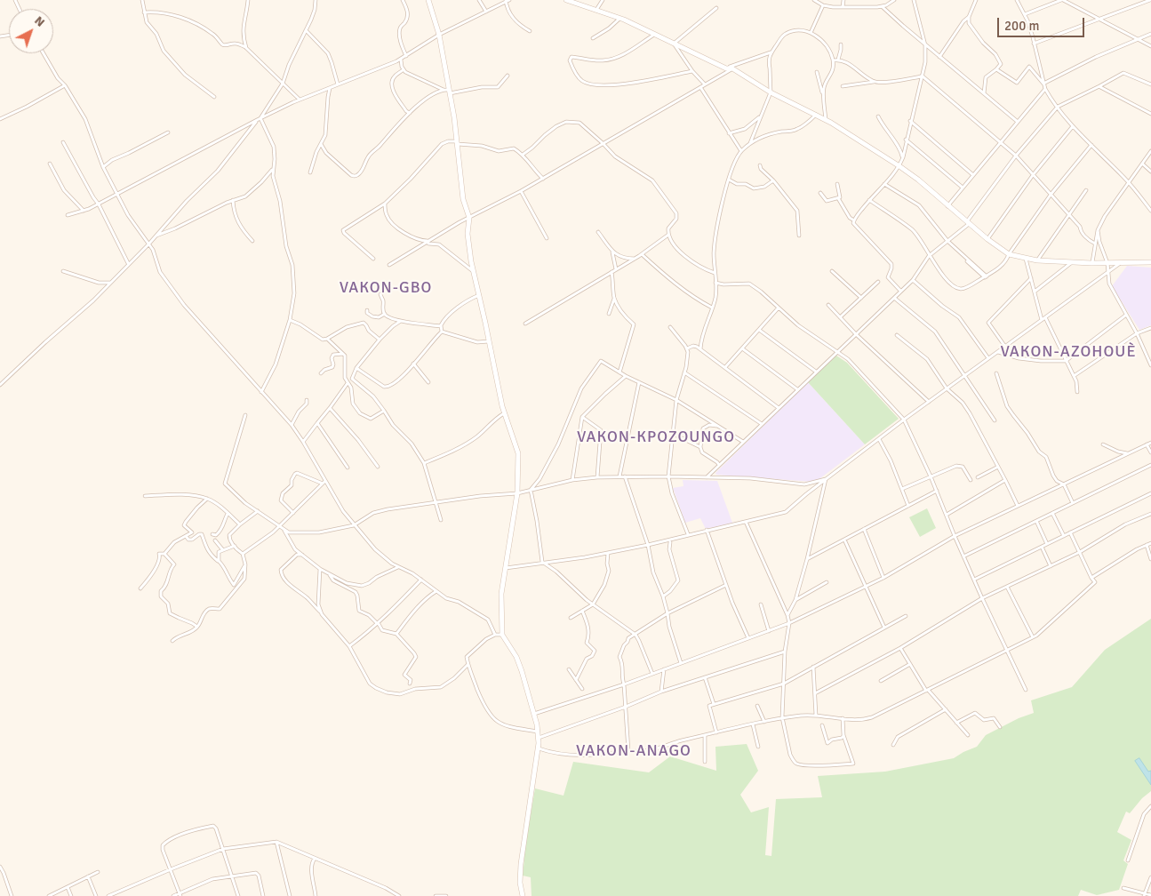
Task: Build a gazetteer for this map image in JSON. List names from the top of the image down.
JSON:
{
  "districts": [
    "VAKON-GBO",
    "VAKON-AZOHOUÈ",
    "VAKON-KPOZOUNGO",
    "VAKON-ANAGO"
  ],
  "scale_bar": "200 m",
  "north": "top right"
}
